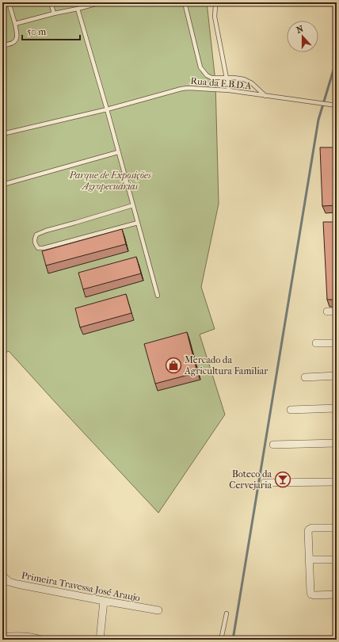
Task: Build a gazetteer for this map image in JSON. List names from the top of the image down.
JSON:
{
  "streets": {
    "street": ["Primeira Travessa José Araujo"],
    "lane": ["Rua da E.B.D.A"]
  },
  "parks": ["Parque de Exposições Agropecuárias"],
  "places": {
    "shop": ["Mercado da Agricultura Familiar"],
    "bar": ["Boteco da Cervejaria"]
  },
  "scale_bar": "50 m",
  "north": "top"
}
